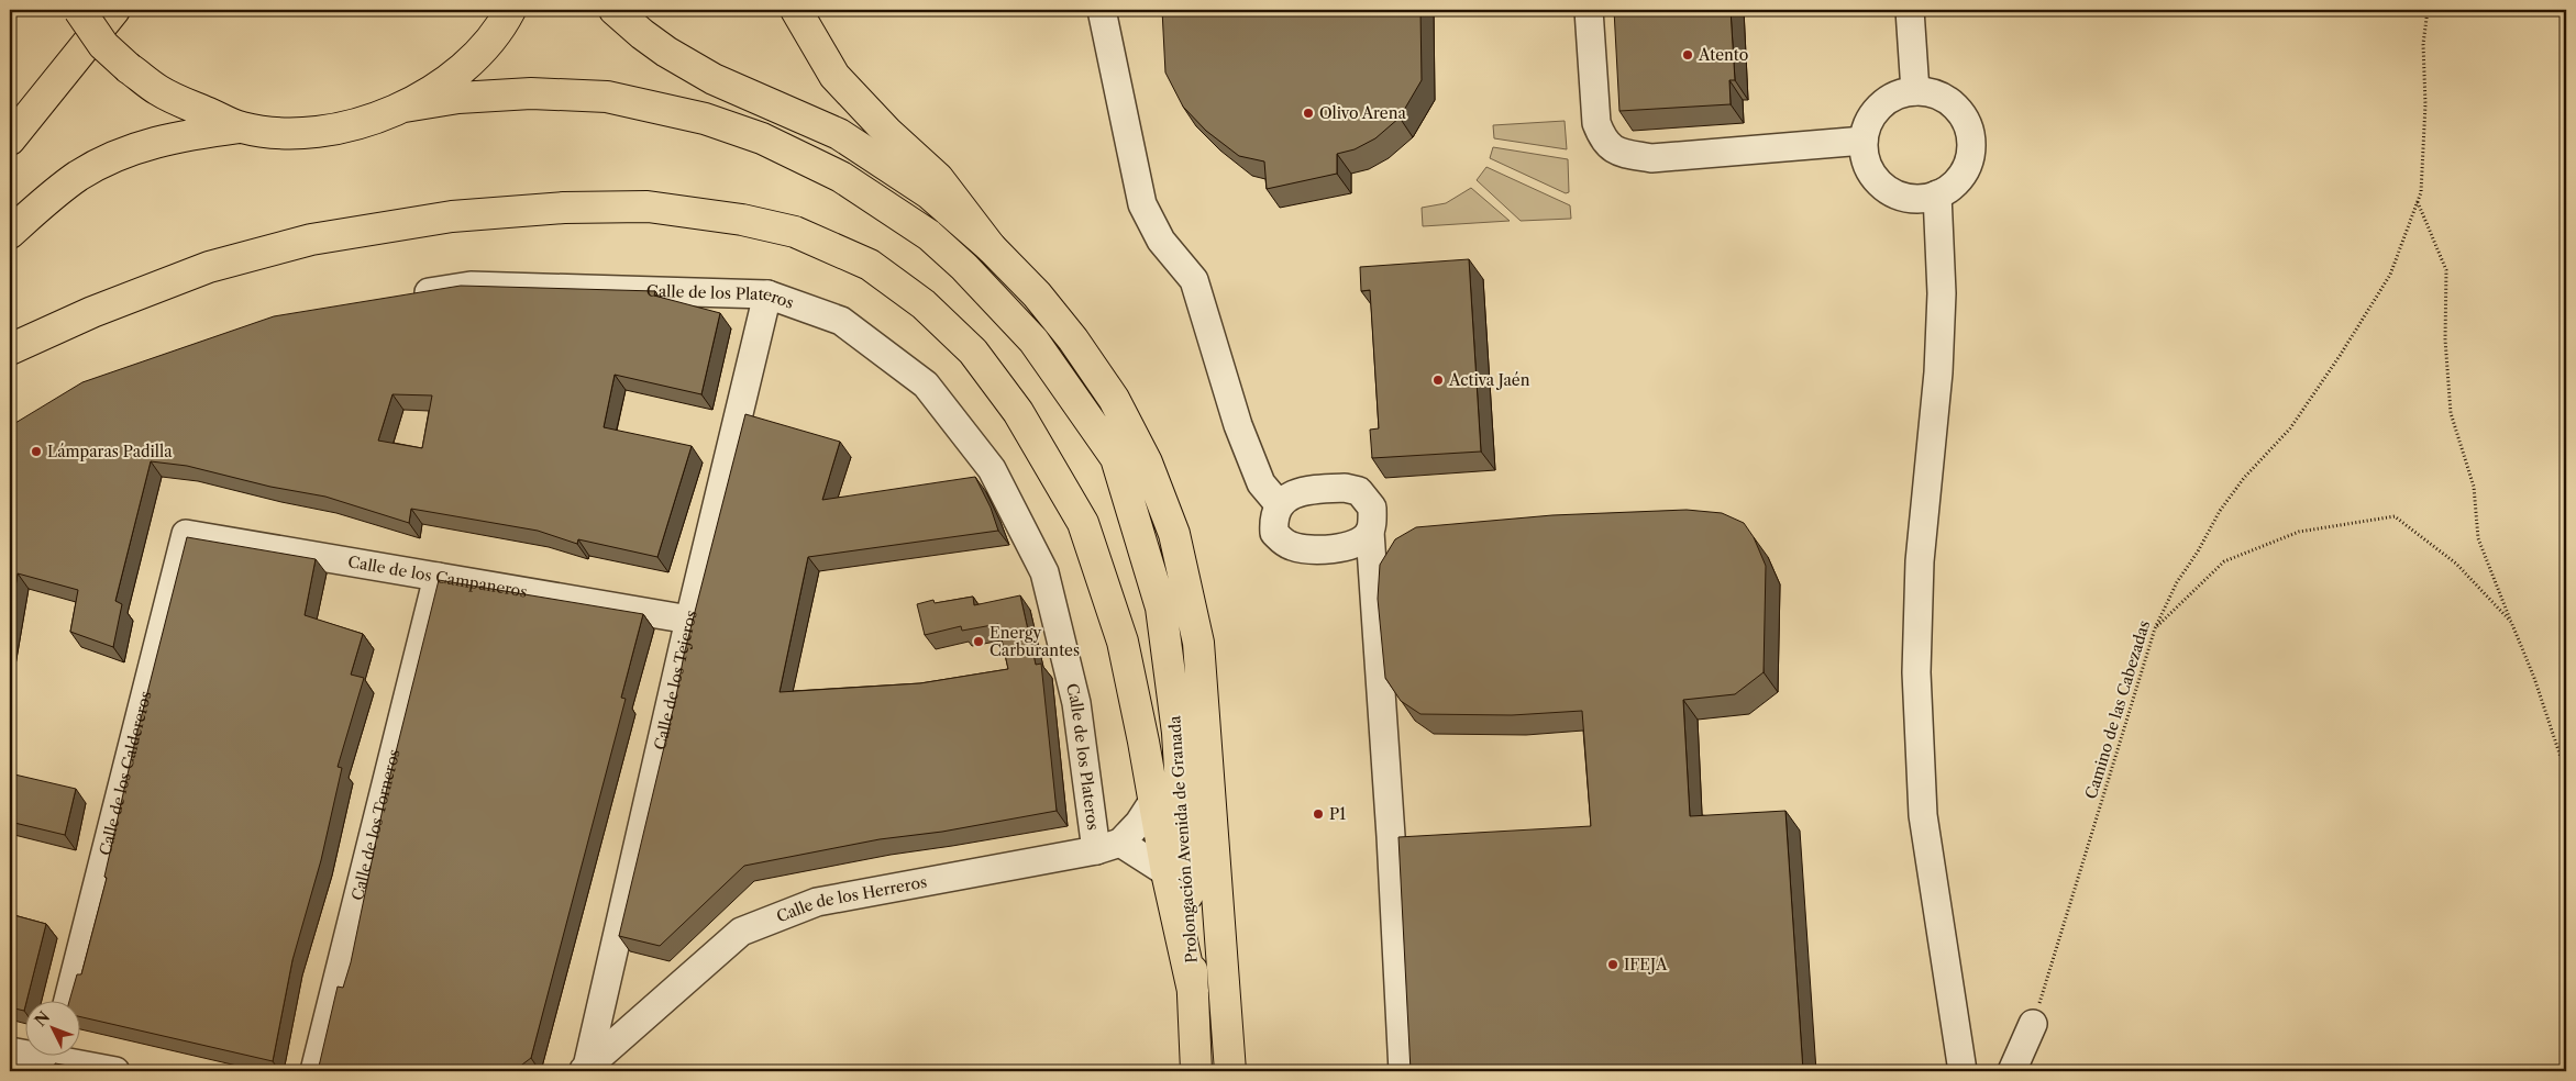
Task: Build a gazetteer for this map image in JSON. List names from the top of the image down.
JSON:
{
  "streets": {
    "main road": ["Prolongación Avenida de Granada"],
    "street": [
      "Calle de los Plateros",
      "Calle de los Campaneros",
      "Calle de los Tejeros",
      "Calle de los Caldereros",
      "Calle de los Torneros",
      "Calle de los Herreros"
    ],
    "path": ["Camino de las Cabezadas"]
  },
  "crossings": [
    ["Calle de los Plateros", "Calle de los Tejeros"],
    ["Calle de los Plateros", "Calle de los Herreros"],
    ["Calle de los Campaneros", "Calle de los Tejeros"],
    ["Calle de los Campaneros", "Calle de los Caldereros"],
    ["Calle de los Campaneros", "Calle de los Torneros"],
    ["Calle de los Tejeros", "Calle de los Herreros"]
  ],
  "places": [
    "Atento",
    "Olivo Arena",
    "Activa Jaén",
    "Lámparas Padilla",
    "Energy Carburantes",
    "P1",
    "IFEJA"
  ],
  "north": "top left"
}
